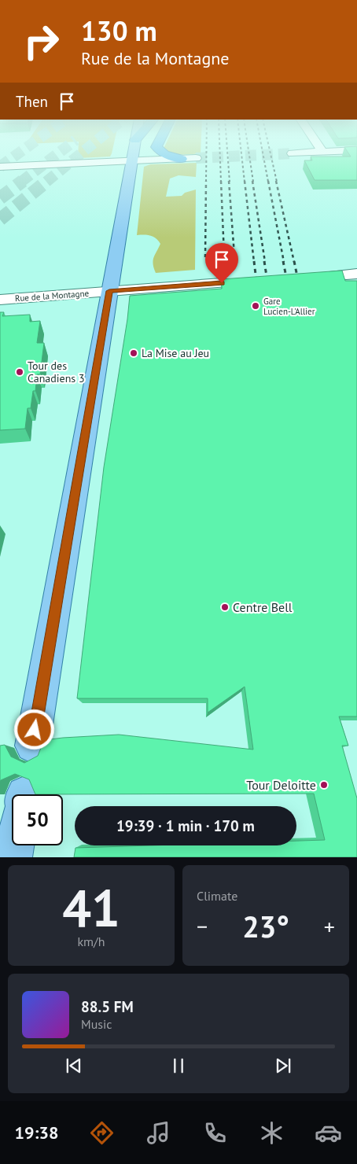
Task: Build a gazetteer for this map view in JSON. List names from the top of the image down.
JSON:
{
  "streets": {
    "street": ["Rue de la Montagne"]
  },
  "places": [
    "Gare Lucien-L'Allier",
    "La Mise au Jeu",
    "Tour des Canadiens 3",
    "Centre Bell",
    "Tour Deloitte"
  ],
  "page": {
    "turn": ["130 m", "Rue de la Montagne"],
    "then": "Then",
    "limit": "50",
    "trip": "19:39 · 1 min · 170 m",
    "tile": [
      ["41", "km/h"],
      "Climate"
    ],
    "heat": ["−", "23°", "+"],
    "song": ["88.5 FM", "Music"],
    "tabs": "19:38"
  }
}
